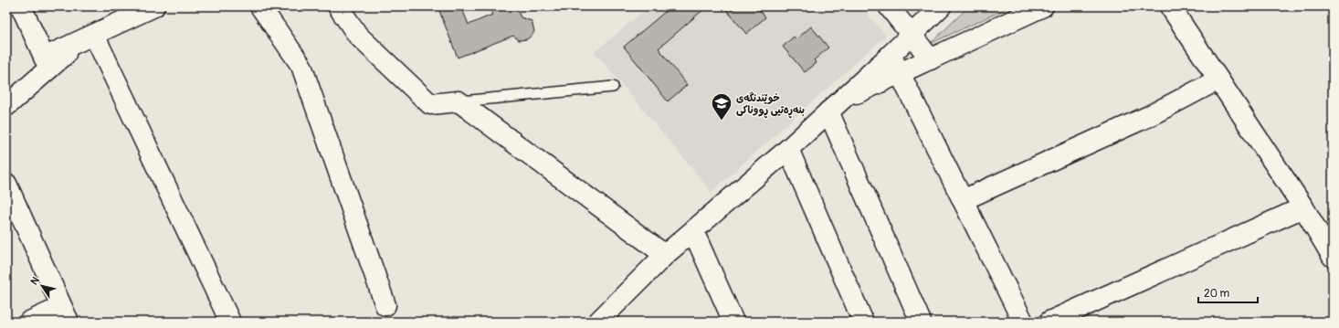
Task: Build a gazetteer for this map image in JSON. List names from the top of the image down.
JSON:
{
  "places": {
    "school or university": ["خوێندنگەی بنەڕەتیی ڕووناکی"]
  },
  "scale_bar": "20 m",
  "north": "top left"
}
